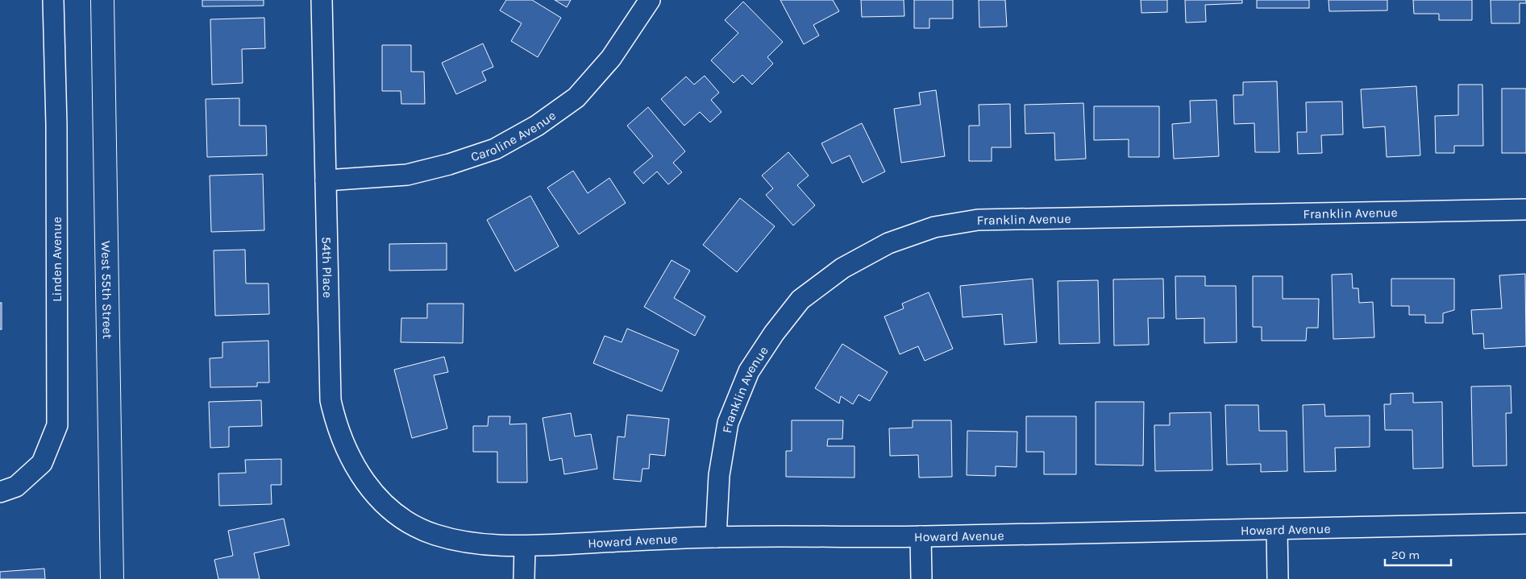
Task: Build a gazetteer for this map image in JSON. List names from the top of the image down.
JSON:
{
  "streets": {
    "main road": ["West 55th Street"],
    "street": [
      "Caroline Avenue",
      "Franklin Avenue",
      "Linden Avenue",
      "54th Place",
      "Howard Avenue"
    ]
  },
  "crossings": [
    ["Caroline Avenue", "54th Place"],
    ["Franklin Avenue", "Howard Avenue"],
    ["54th Place", "Howard Avenue"]
  ],
  "scale_bar": "20 m"
}
